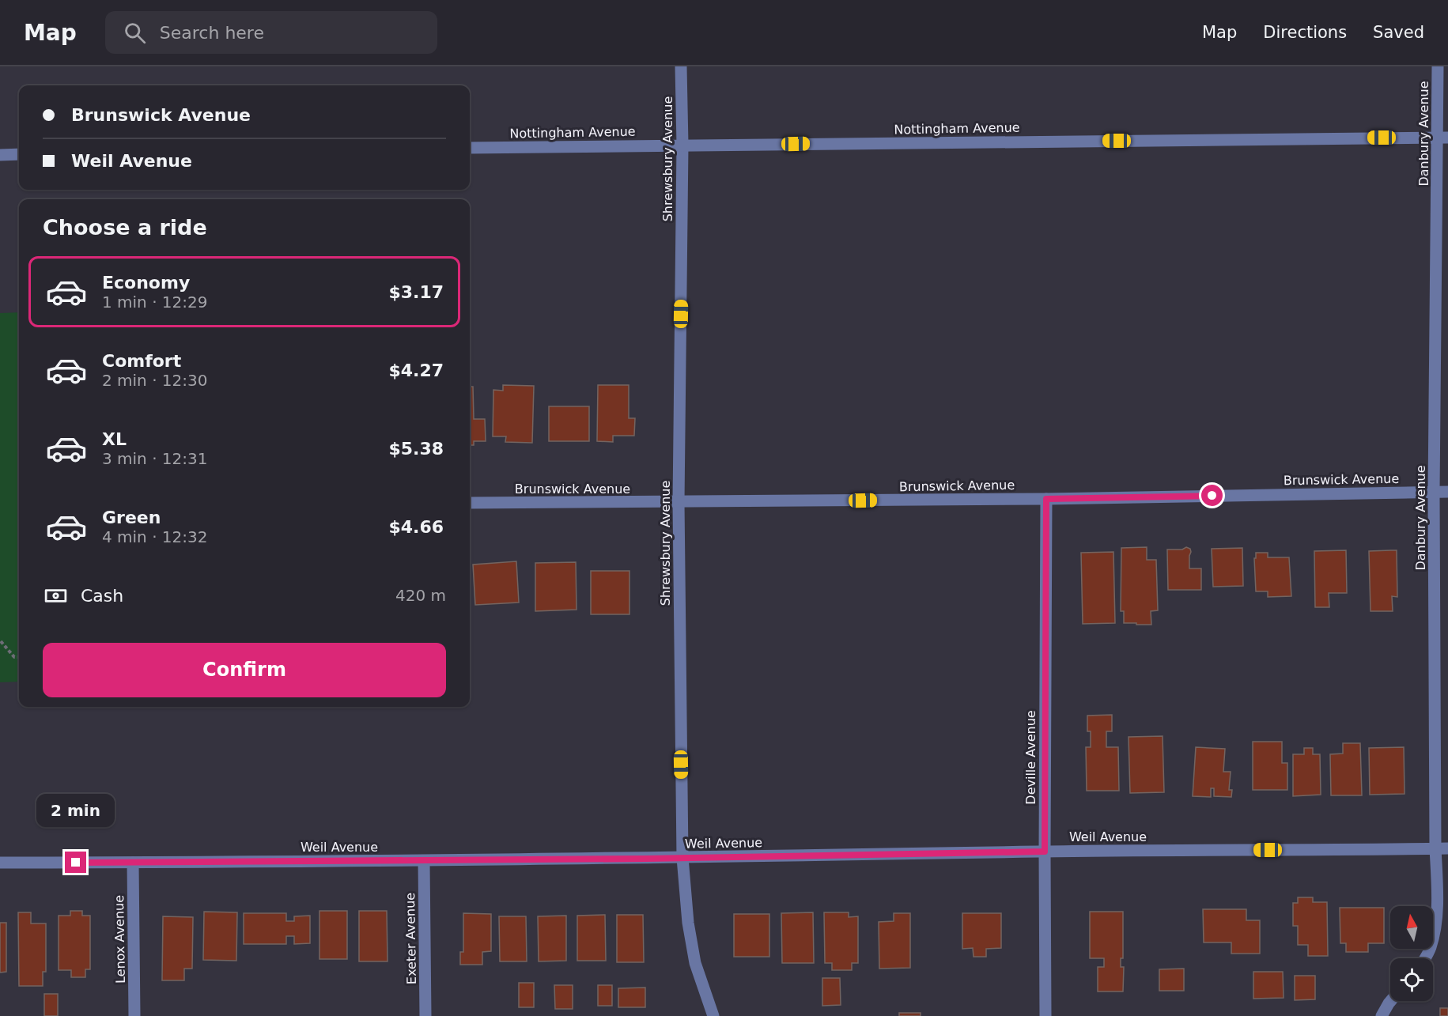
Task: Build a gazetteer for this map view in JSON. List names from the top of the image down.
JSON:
{
  "streets": {
    "street": [
      "Nottingham Avenue",
      "Danbury Avenue",
      "Shrewsbury Avenue",
      "Brunswick Avenue",
      "Deville Avenue",
      "Weil Avenue",
      "Exeter Avenue",
      "Lenox Avenue"
    ]
  },
  "crossings": [
    ["Nottingham Avenue", "Danbury Avenue"],
    ["Nottingham Avenue", "Shrewsbury Avenue"],
    ["Danbury Avenue", "Brunswick Avenue"],
    ["Danbury Avenue", "Weil Avenue"],
    ["Shrewsbury Avenue", "Brunswick Avenue"],
    ["Shrewsbury Avenue", "Weil Avenue"],
    ["Brunswick Avenue", "Deville Avenue"],
    ["Deville Avenue", "Weil Avenue"],
    ["Weil Avenue", "Exeter Avenue"],
    ["Weil Avenue", "Lenox Avenue"]
  ],
  "north": "top",
  "page": {
    "header": "Map",
    "search": "Search here",
    "nav": ["Map", "Directions", "Saved"],
    "banner": ["Brunswick Avenue", "Weil Avenue"],
    "heading": "Choose a ride",
    "list": [
      {
        "name": "Economy",
        "note": "1 min · 12:29",
        "value": "$3.17"
      },
      {
        "name": "Comfort",
        "note": "2 min · 12:30",
        "value": "$4.27"
      },
      {
        "name": "XL",
        "note": "3 min · 12:31",
        "value": "$5.38"
      },
      {
        "name": "Green",
        "note": "4 min · 12:32",
        "value": "$4.66"
      }
    ],
    "pay": ["Cash", "420 m"],
    "buttons": "Confirm",
    "bubble": "2 min"
  }
}
